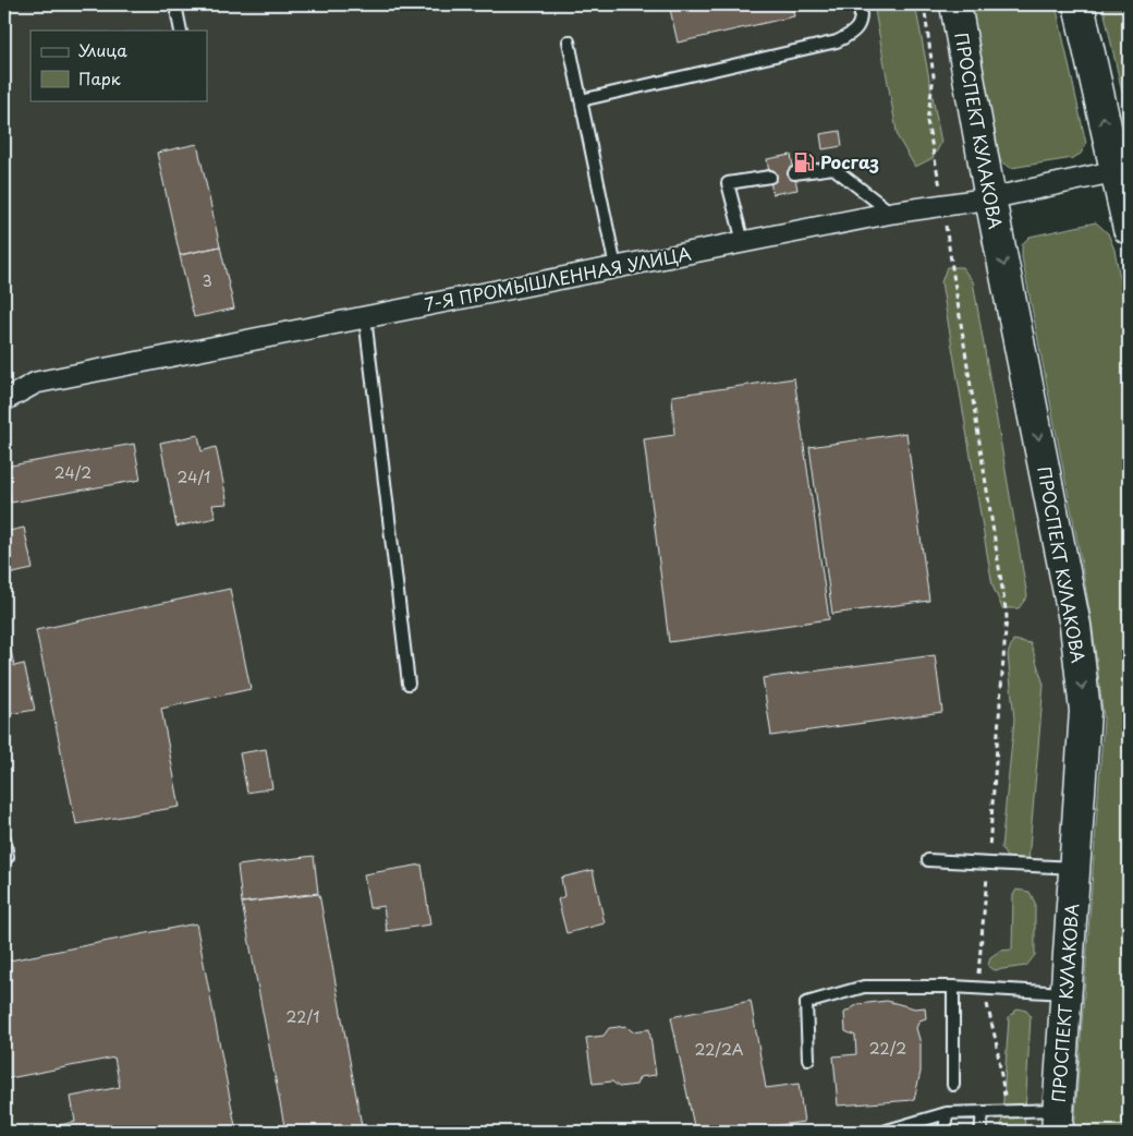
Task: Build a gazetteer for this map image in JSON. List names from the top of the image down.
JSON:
{
  "streets": {
    "main road": ["ПРОСПЕКТ КУЛАКОВА"],
    "street": ["7-Я ПРОМЫШЛЕННАЯ УЛИЦА"]
  },
  "crossings": [
    ["ПРОСПЕКТ КУЛАКОВА", "7-Я ПРОМЫШЛЕННАЯ УЛИЦА"]
  ],
  "one_way": ["ПРОСПЕКТ КУЛАКОВА"],
  "places": {
    "fuel station": ["Росгаз"]
  },
  "house_numbers": [
    "3",
    "24/2",
    "24/1",
    "22/1",
    "22/2",
    "22/2А"
  ],
  "legend": ["Улица", "Парк"]
}
